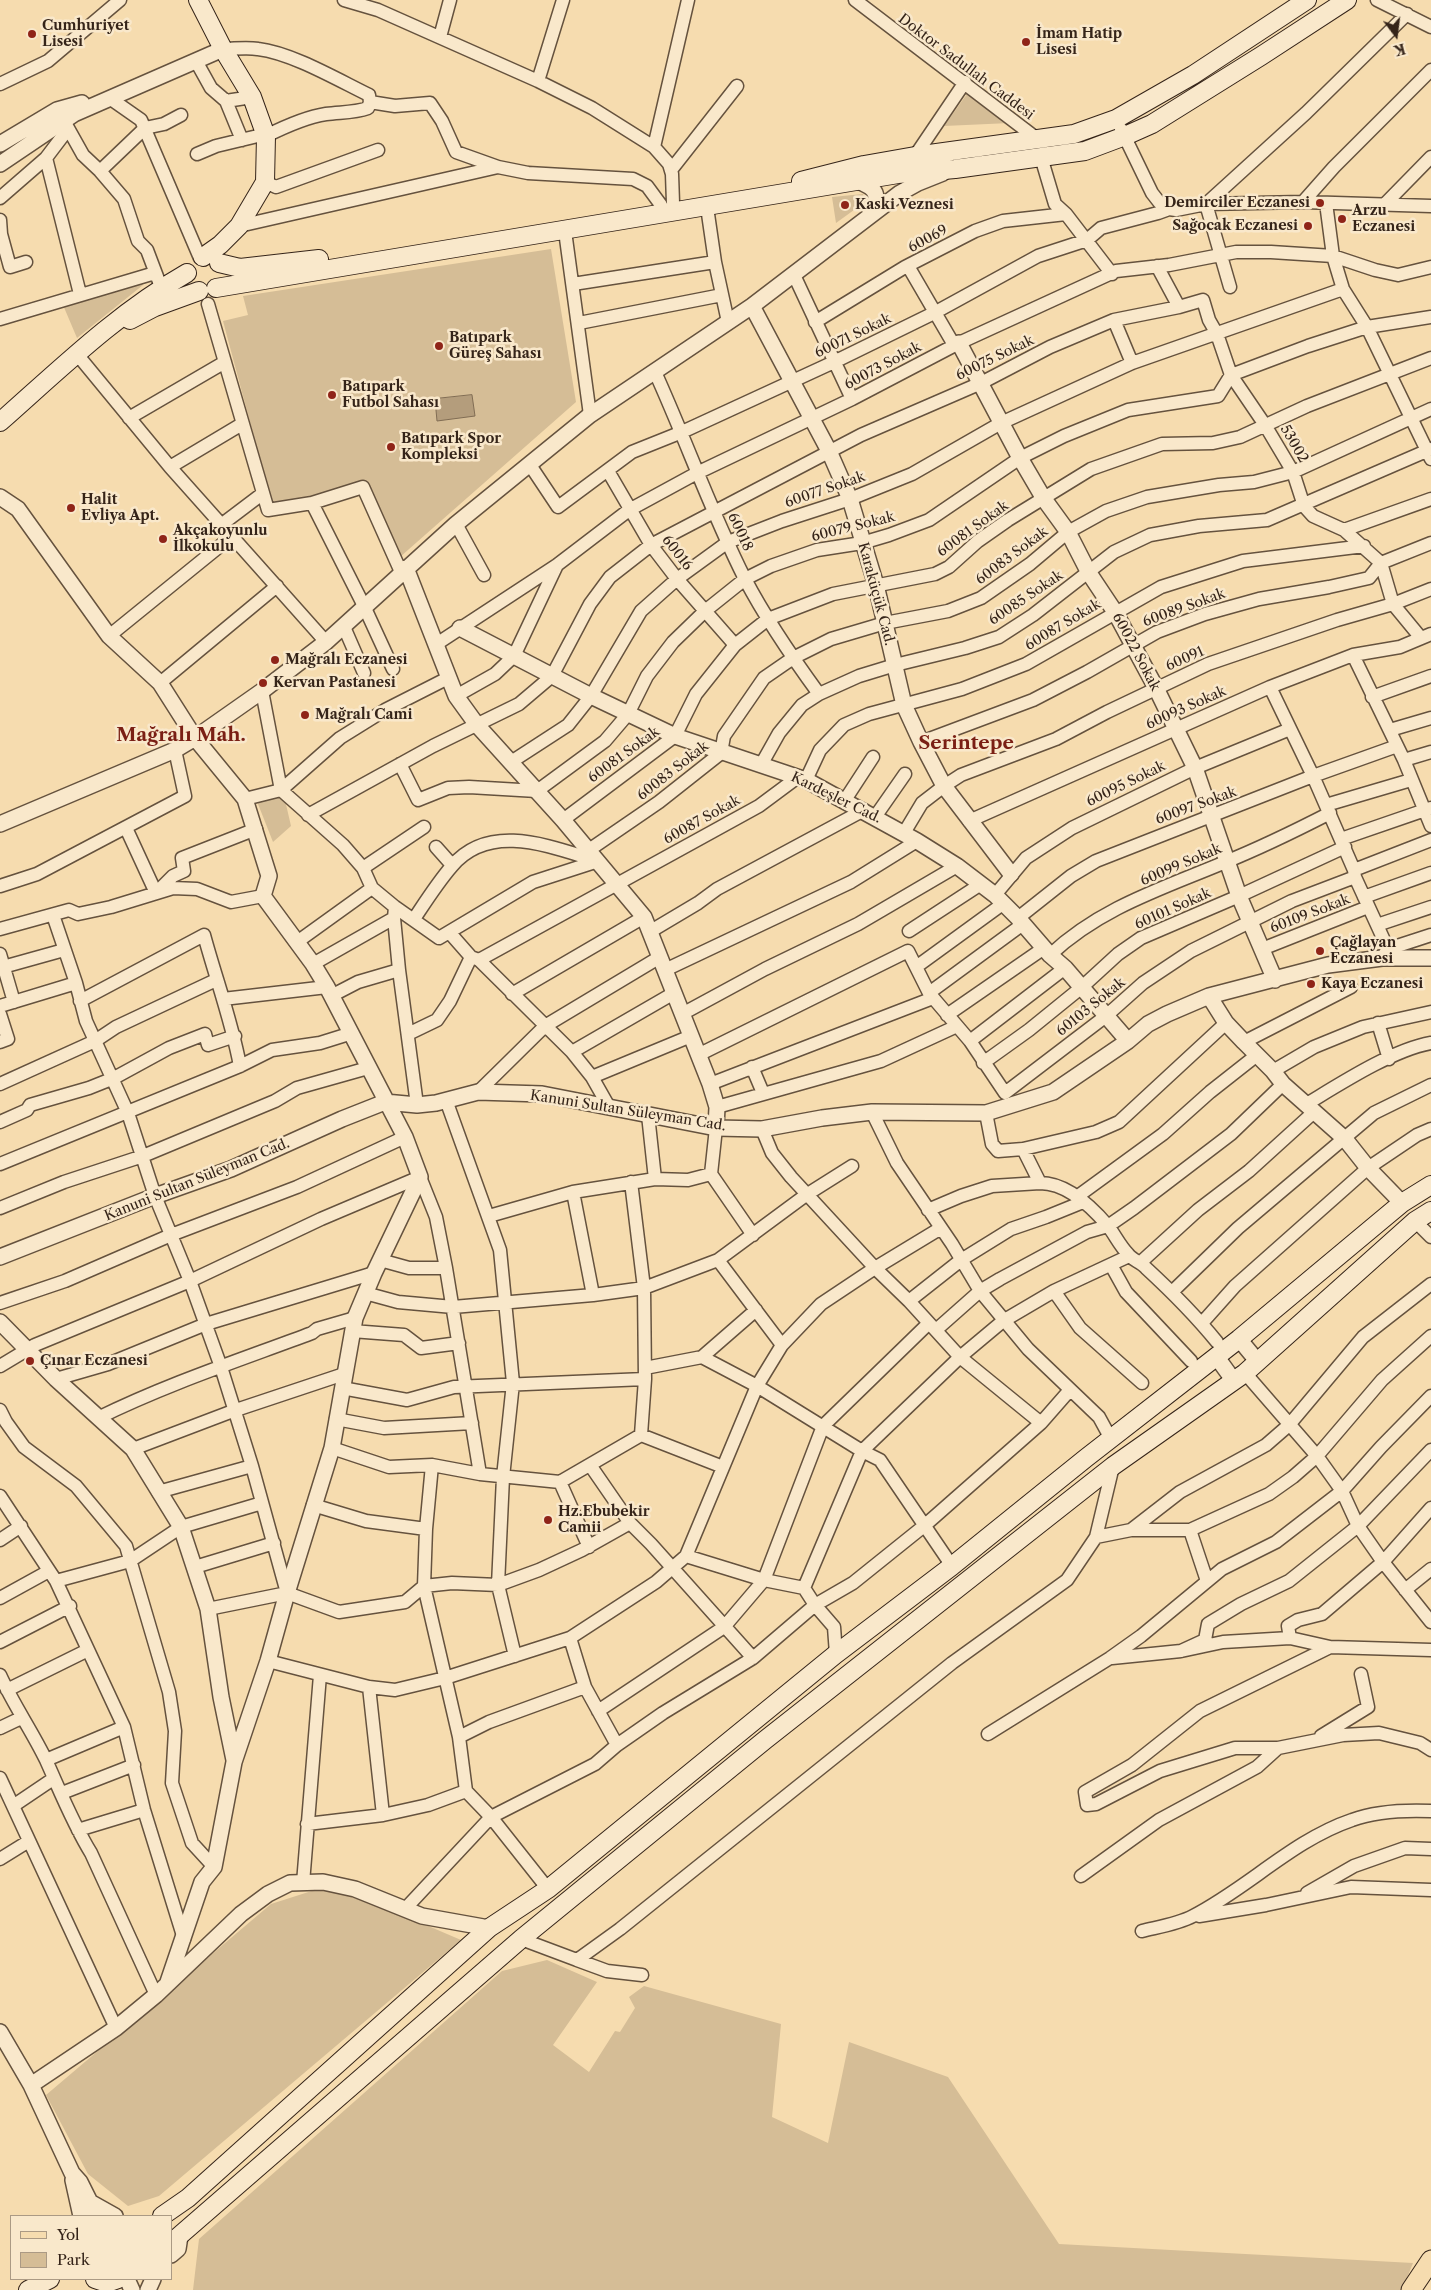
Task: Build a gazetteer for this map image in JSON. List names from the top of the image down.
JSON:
{
  "streets": {
    "street": [
      "Doktor Sadullah Caddesi",
      "60069",
      "60071 Sokak",
      "60075 Sokak",
      "60073 Sokak",
      "53002",
      "60077 Sokak",
      "60079 Sokak",
      "60081 Sokak",
      "60018",
      "60016",
      "60083 Sokak",
      "Karaküçük Cad.",
      "60085 Sokak",
      "60089 Sokak",
      "60087 Sokak",
      "60022 Sokak",
      "60091",
      "60093 Sokak",
      "60095 Sokak",
      "Kardeşler Cad.",
      "60097 Sokak",
      "60099 Sokak",
      "60101 Sokak",
      "60109 Sokak",
      "60103 Sokak",
      "Kanuni Sultan Süleyman Cad."
    ]
  },
  "crossings": [
    ["60071 Sokak", "60018"],
    ["60071 Sokak", "60016"],
    ["60071 Sokak", "Karaküçük Cad."],
    ["60075 Sokak", "53002"],
    ["60075 Sokak", "60018"],
    ["60075 Sokak", "60016"],
    ["60075 Sokak", "Karaküçük Cad."],
    ["60075 Sokak", "60022 Sokak"],
    ["60075 Sokak", "Kardeşler Cad."],
    ["60073 Sokak", "60018"],
    ["60073 Sokak", "60016"],
    ["60073 Sokak", "Karaküçük Cad."],
    ["60073 Sokak", "60022 Sokak"],
    ["60073 Sokak", "Kardeşler Cad."],
    ["53002", "60077 Sokak"],
    ["53002", "60079 Sokak"],
    ["53002", "60081 Sokak"],
    ["53002", "60083 Sokak"],
    ["53002", "60085 Sokak"],
    ["60077 Sokak", "60018"],
    ["60077 Sokak", "60016"],
    ["60077 Sokak", "Karaküçük Cad."],
    ["60077 Sokak", "60022 Sokak"],
    ["60077 Sokak", "Kardeşler Cad."],
    ["60079 Sokak", "60018"],
    ["60079 Sokak", "60016"],
    ["60079 Sokak", "Karaküçük Cad."],
    ["60079 Sokak", "60022 Sokak"],
    ["60079 Sokak", "Kardeşler Cad."],
    ["60081 Sokak", "60018"],
    ["60081 Sokak", "60016"],
    ["60081 Sokak", "Karaküçük Cad."],
    ["60081 Sokak", "60022 Sokak"],
    ["60081 Sokak", "Kardeşler Cad."],
    ["60018", "60083 Sokak"],
    ["60018", "60085 Sokak"],
    ["60083 Sokak", "Karaküçük Cad."],
    ["60083 Sokak", "60022 Sokak"],
    ["60083 Sokak", "Kardeşler Cad."],
    ["Karaküçük Cad.", "60085 Sokak"],
    ["Karaküçük Cad.", "60089 Sokak"],
    ["Karaküçük Cad.", "60087 Sokak"],
    ["Karaküçük Cad.", "60091"],
    ["Karaküçük Cad.", "60093 Sokak"],
    ["Karaküçük Cad.", "60095 Sokak"],
    ["60085 Sokak", "60022 Sokak"],
    ["60085 Sokak", "Kardeşler Cad."],
    ["60089 Sokak", "60022 Sokak"],
    ["60087 Sokak", "60022 Sokak"],
    ["60087 Sokak", "Kardeşler Cad."],
    ["60022 Sokak", "60091"],
    ["60022 Sokak", "60093 Sokak"],
    ["60022 Sokak", "60095 Sokak"],
    ["60022 Sokak", "60097 Sokak"],
    ["60022 Sokak", "60099 Sokak"],
    ["60022 Sokak", "60101 Sokak"],
    ["60022 Sokak", "60109 Sokak"],
    ["60022 Sokak", "60103 Sokak"],
    ["60022 Sokak", "Kanuni Sultan Süleyman Cad."],
    ["60091", "Kardeşler Cad."],
    ["60095 Sokak", "Kardeşler Cad."],
    ["Kardeşler Cad.", "60097 Sokak"],
    ["Kardeşler Cad.", "60099 Sokak"],
    ["Kardeşler Cad.", "60101 Sokak"],
    ["Kardeşler Cad.", "60103 Sokak"],
    ["Kardeşler Cad.", "Kanuni Sultan Süleyman Cad."],
    ["60103 Sokak", "Kanuni Sultan Süleyman Cad."]
  ],
  "districts": ["Mağralı Mah.", "Serintepe"],
  "places": [
    "Cumhuriyet Lisesi",
    "İmam Hatip Lisesi",
    "Demirciler Eczanesi",
    "Kaski Veznesi",
    "Arzu Eczanesi",
    "Sağocak Eczanesi",
    "Batıpark Güreş Sahası",
    "Batıpark Futbol Sahası",
    "Batıpark Spor Kompleksi",
    "Halit Evliya Apt.",
    "Akçakoyunlu İlkokulu",
    "Mağralı Eczanesi",
    "Kervan Pastanesi",
    "Mağralı Cami",
    "Çağlayan Eczanesi",
    "Kaya Eczanesi",
    "Çınar Eczanesi",
    "Hz.Ebubekir Camii"
  ],
  "legend": ["Yol", "Park"],
  "north": "bottom"
}
